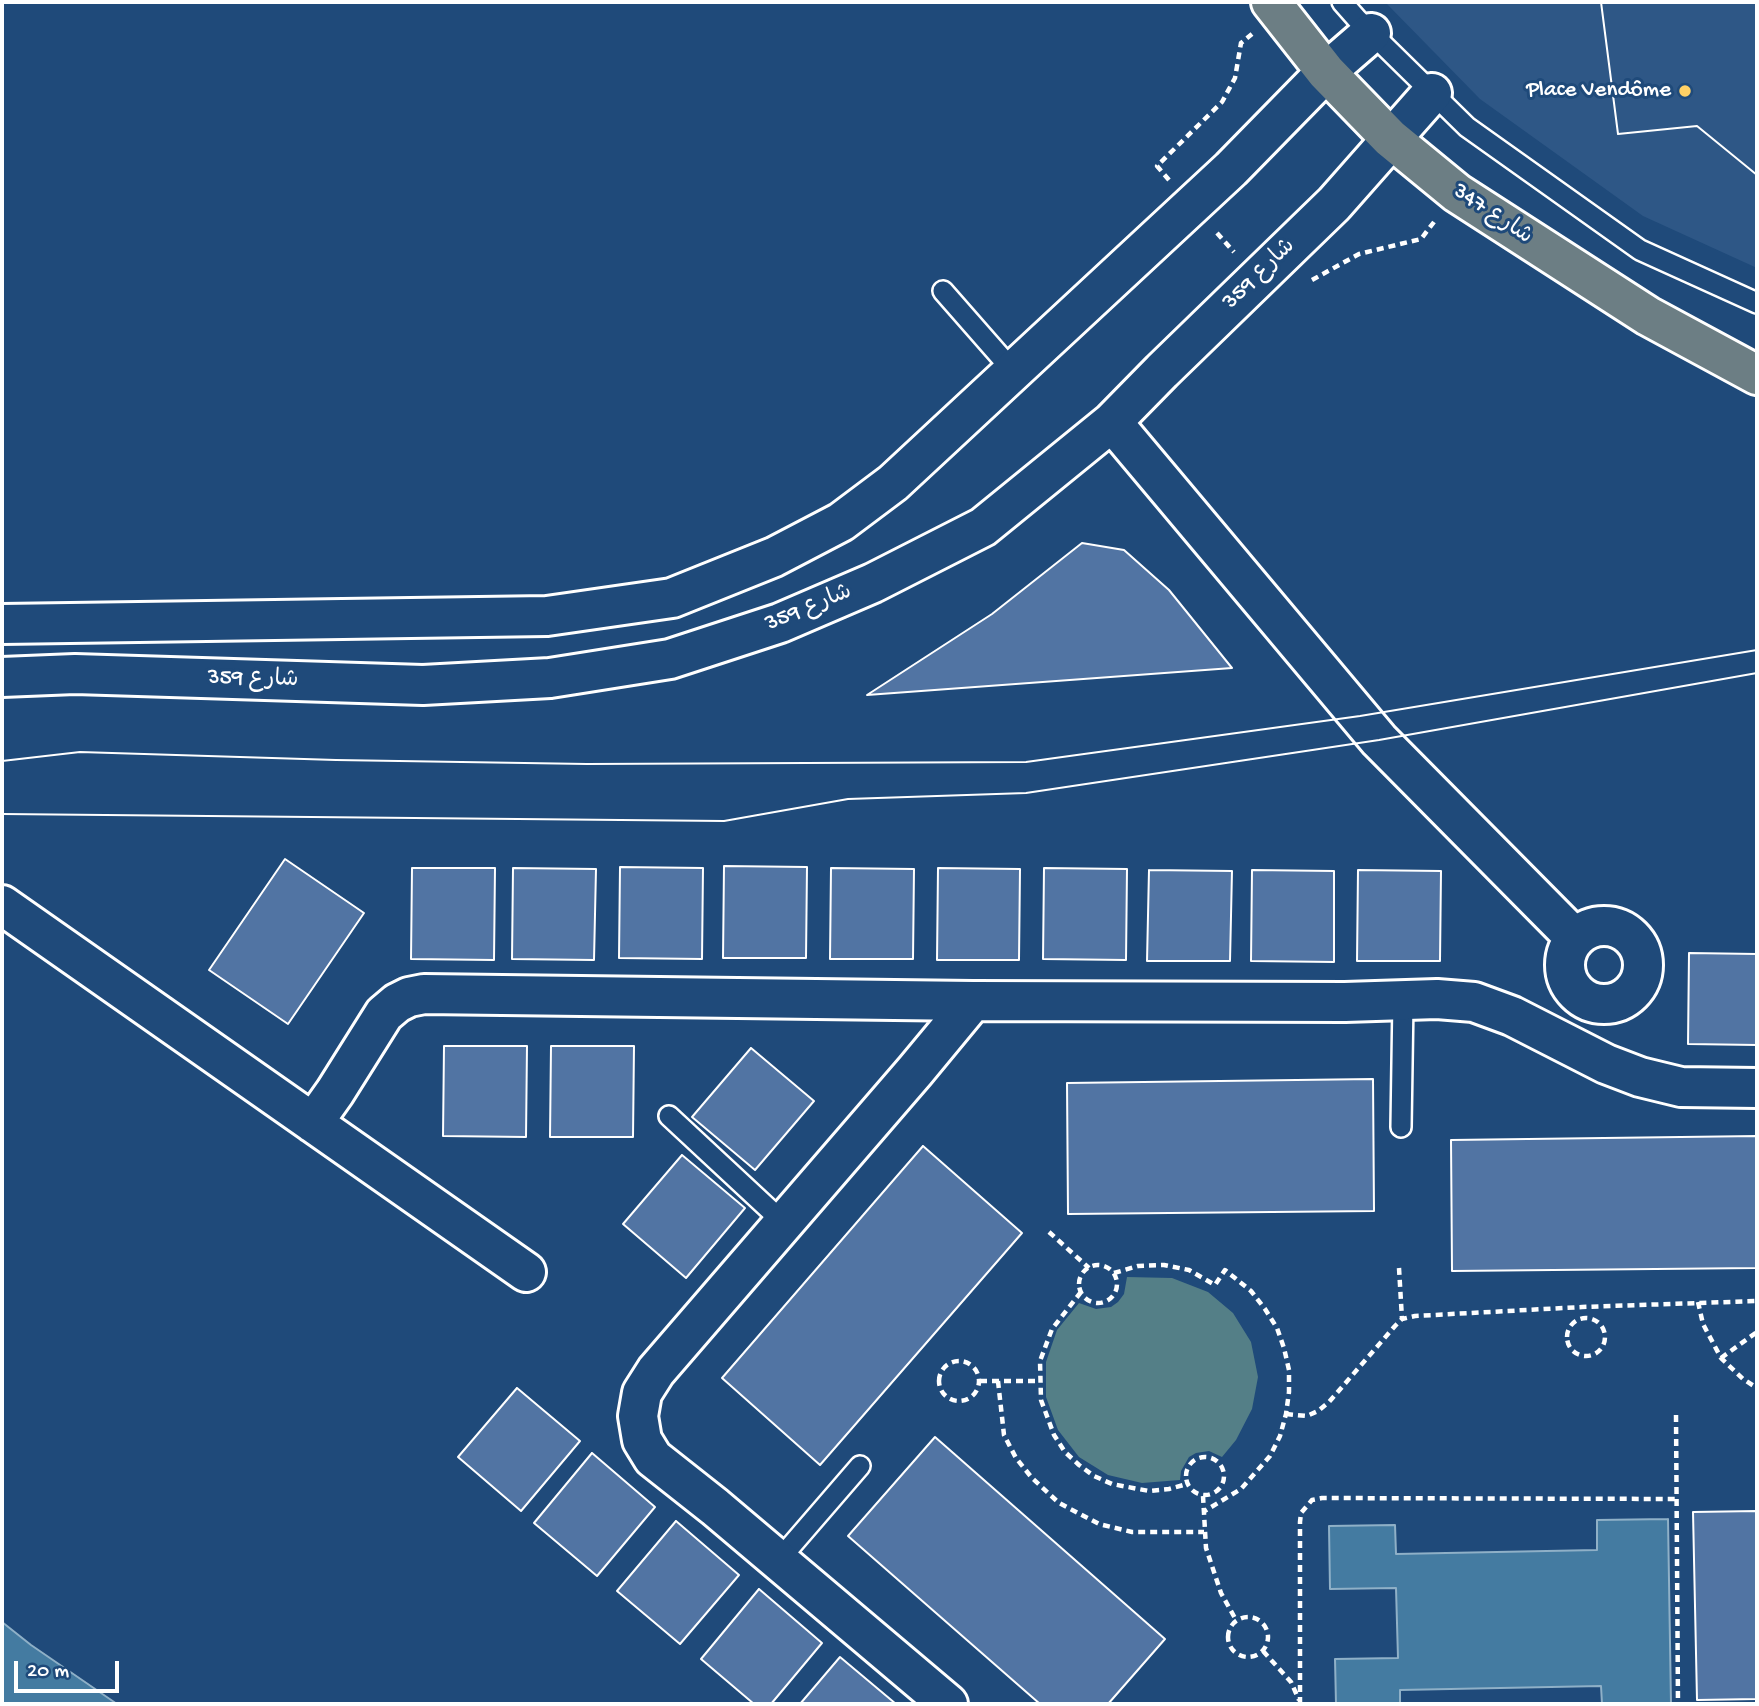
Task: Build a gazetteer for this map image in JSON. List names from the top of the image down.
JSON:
{
  "streets": {
    "main road": ["شارع 347"],
    "street": ["شارع 359"]
  },
  "crossings": [
    ["شارع 347", "شارع 359"]
  ],
  "places": ["Place Vendôme"],
  "scale_bar": "20 m"
}
